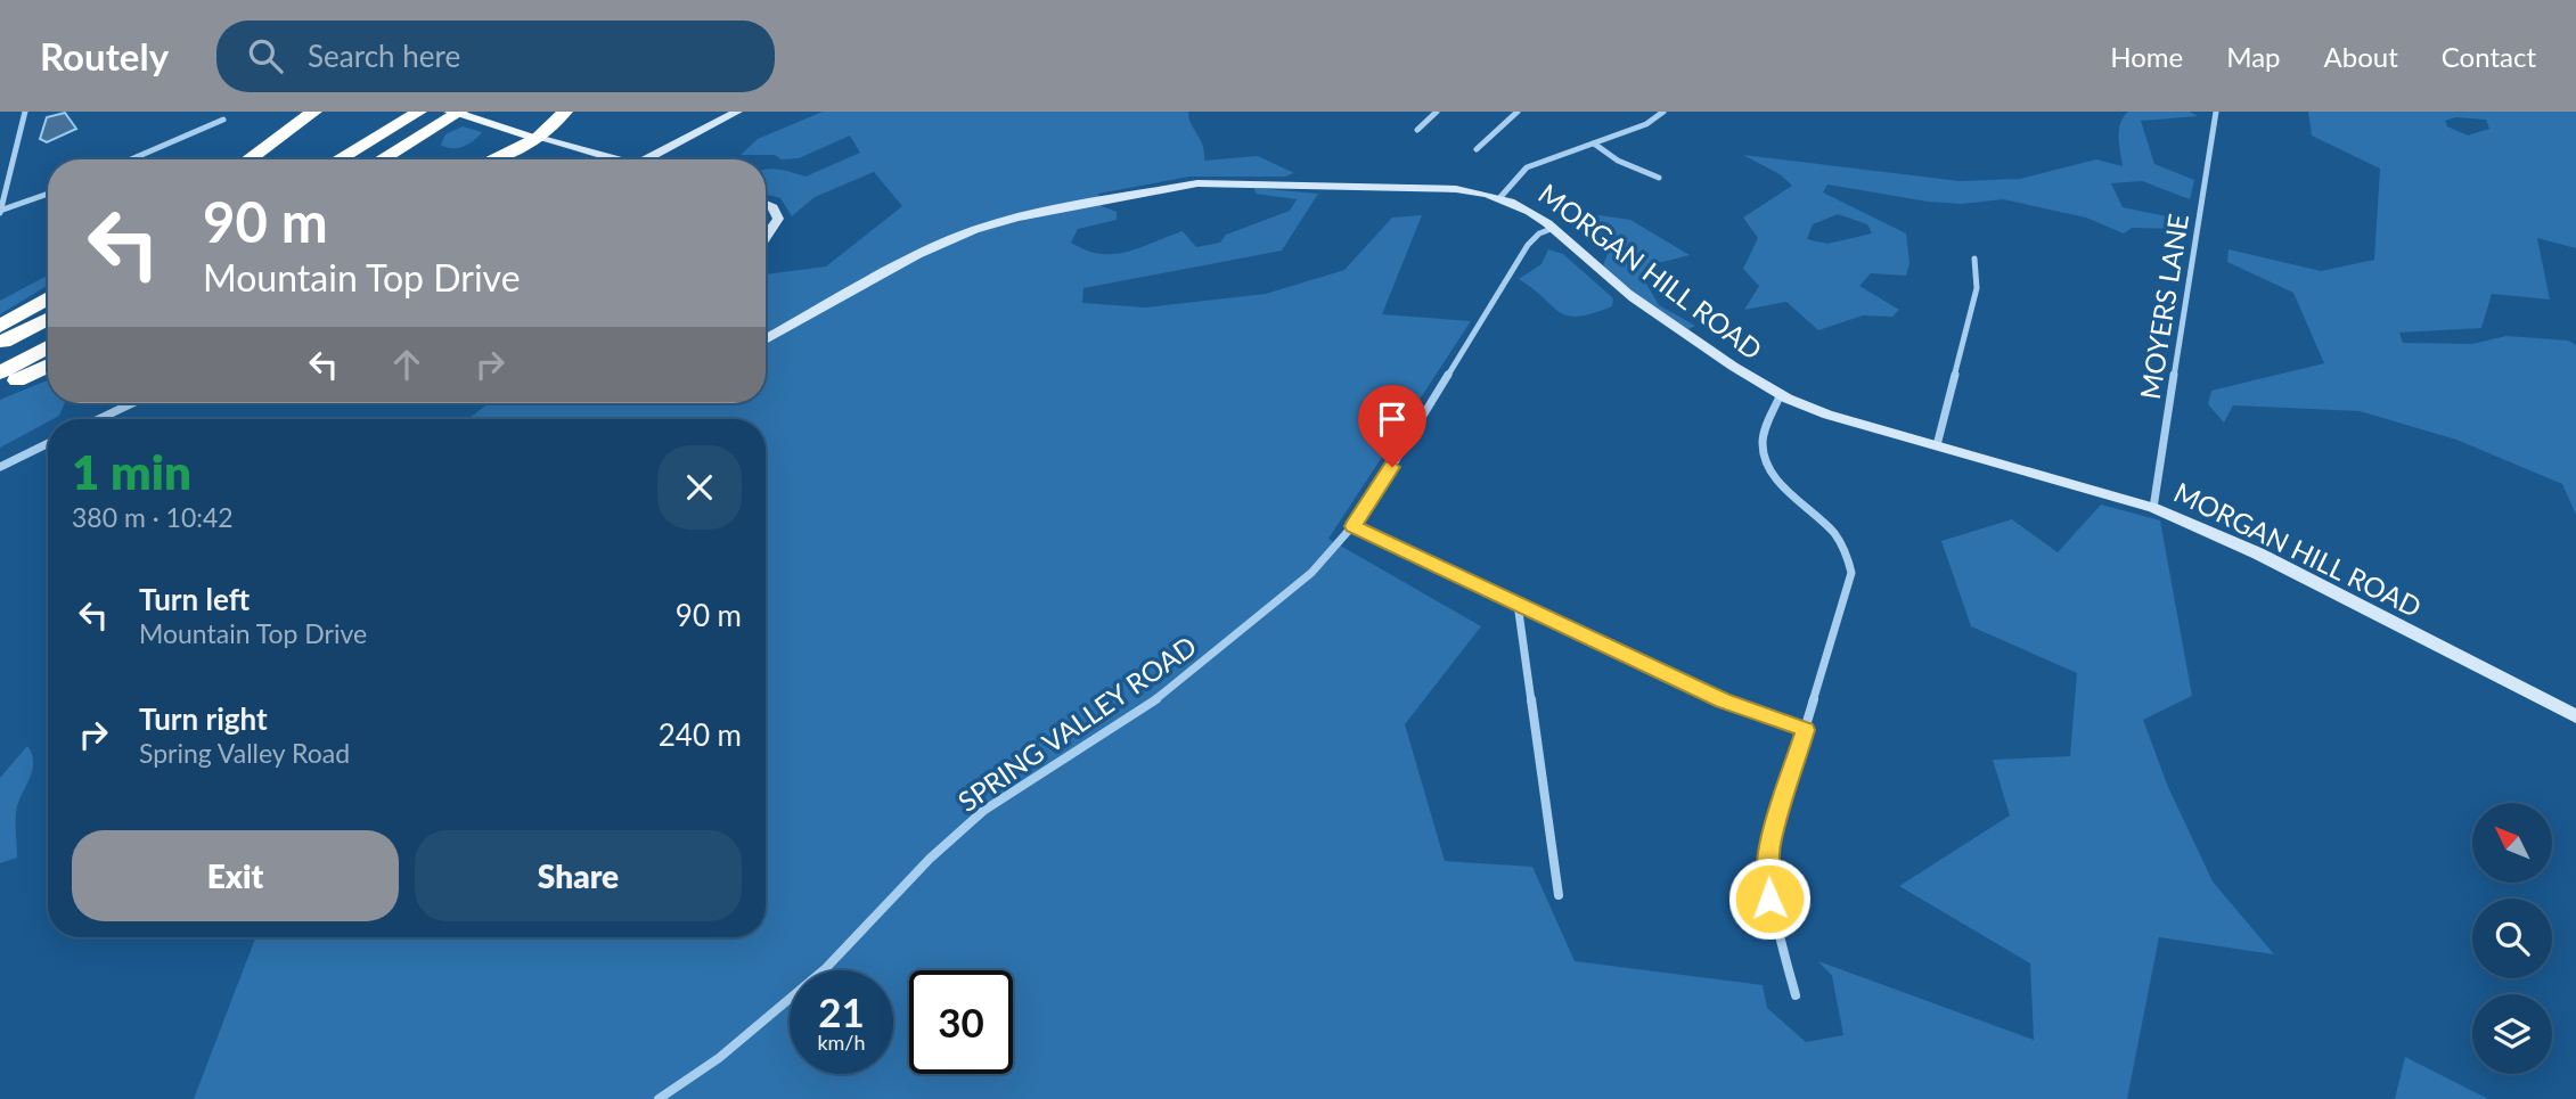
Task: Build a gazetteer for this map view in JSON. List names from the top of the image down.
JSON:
{
  "streets": {
    "main road": ["MORGAN HILL ROAD"],
    "street": ["MOYERS LANE", "SPRING VALLEY ROAD"]
  },
  "crossings": [
    ["MORGAN HILL ROAD", "MOYERS LANE"],
    ["MORGAN HILL ROAD", "SPRING VALLEY ROAD"]
  ],
  "north": "top left",
  "page": {
    "header": "Routely",
    "search": "Search here",
    "nav": [
      "Home",
      "Map",
      "About",
      "Contact"
    ],
    "turn": ["90 m", "Mountain Top Drive"],
    "heading": ["1 min", "380 m · 10:42"],
    "list": [
      {
        "name": "Turn left",
        "note": "Mountain Top Drive",
        "value": "90 m"
      },
      {
        "name": "Turn right",
        "note": "Spring Valley Road",
        "value": "240 m"
      }
    ],
    "buttons": ["Exit", "Share"],
    "speed": "21 km/h",
    "limit": "30"
  }
}
